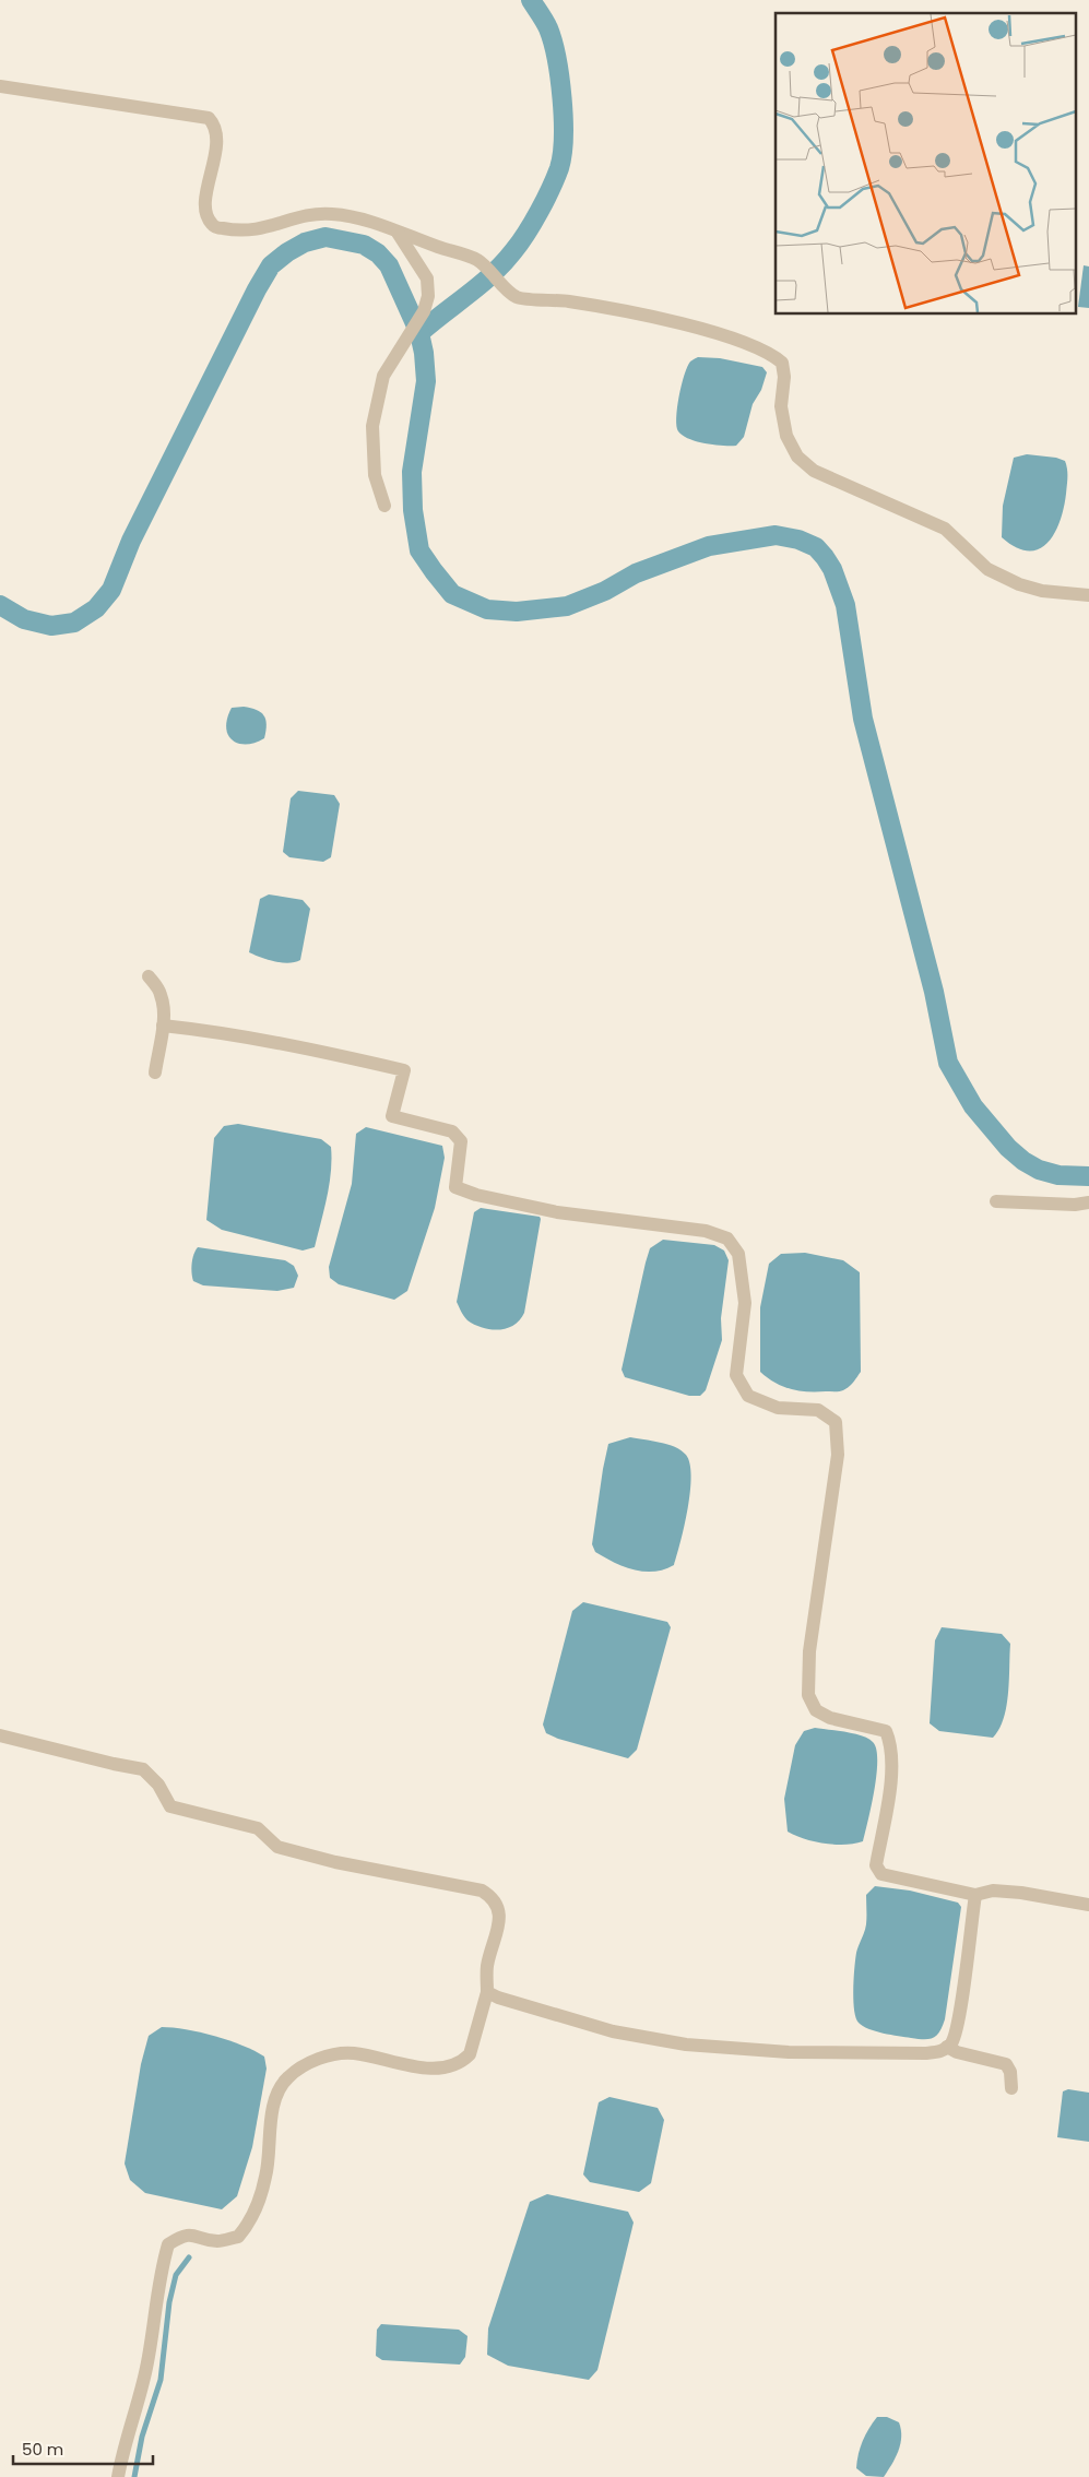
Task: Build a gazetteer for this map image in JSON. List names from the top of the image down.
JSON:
{
  "scale_bar": "50 m"
}
